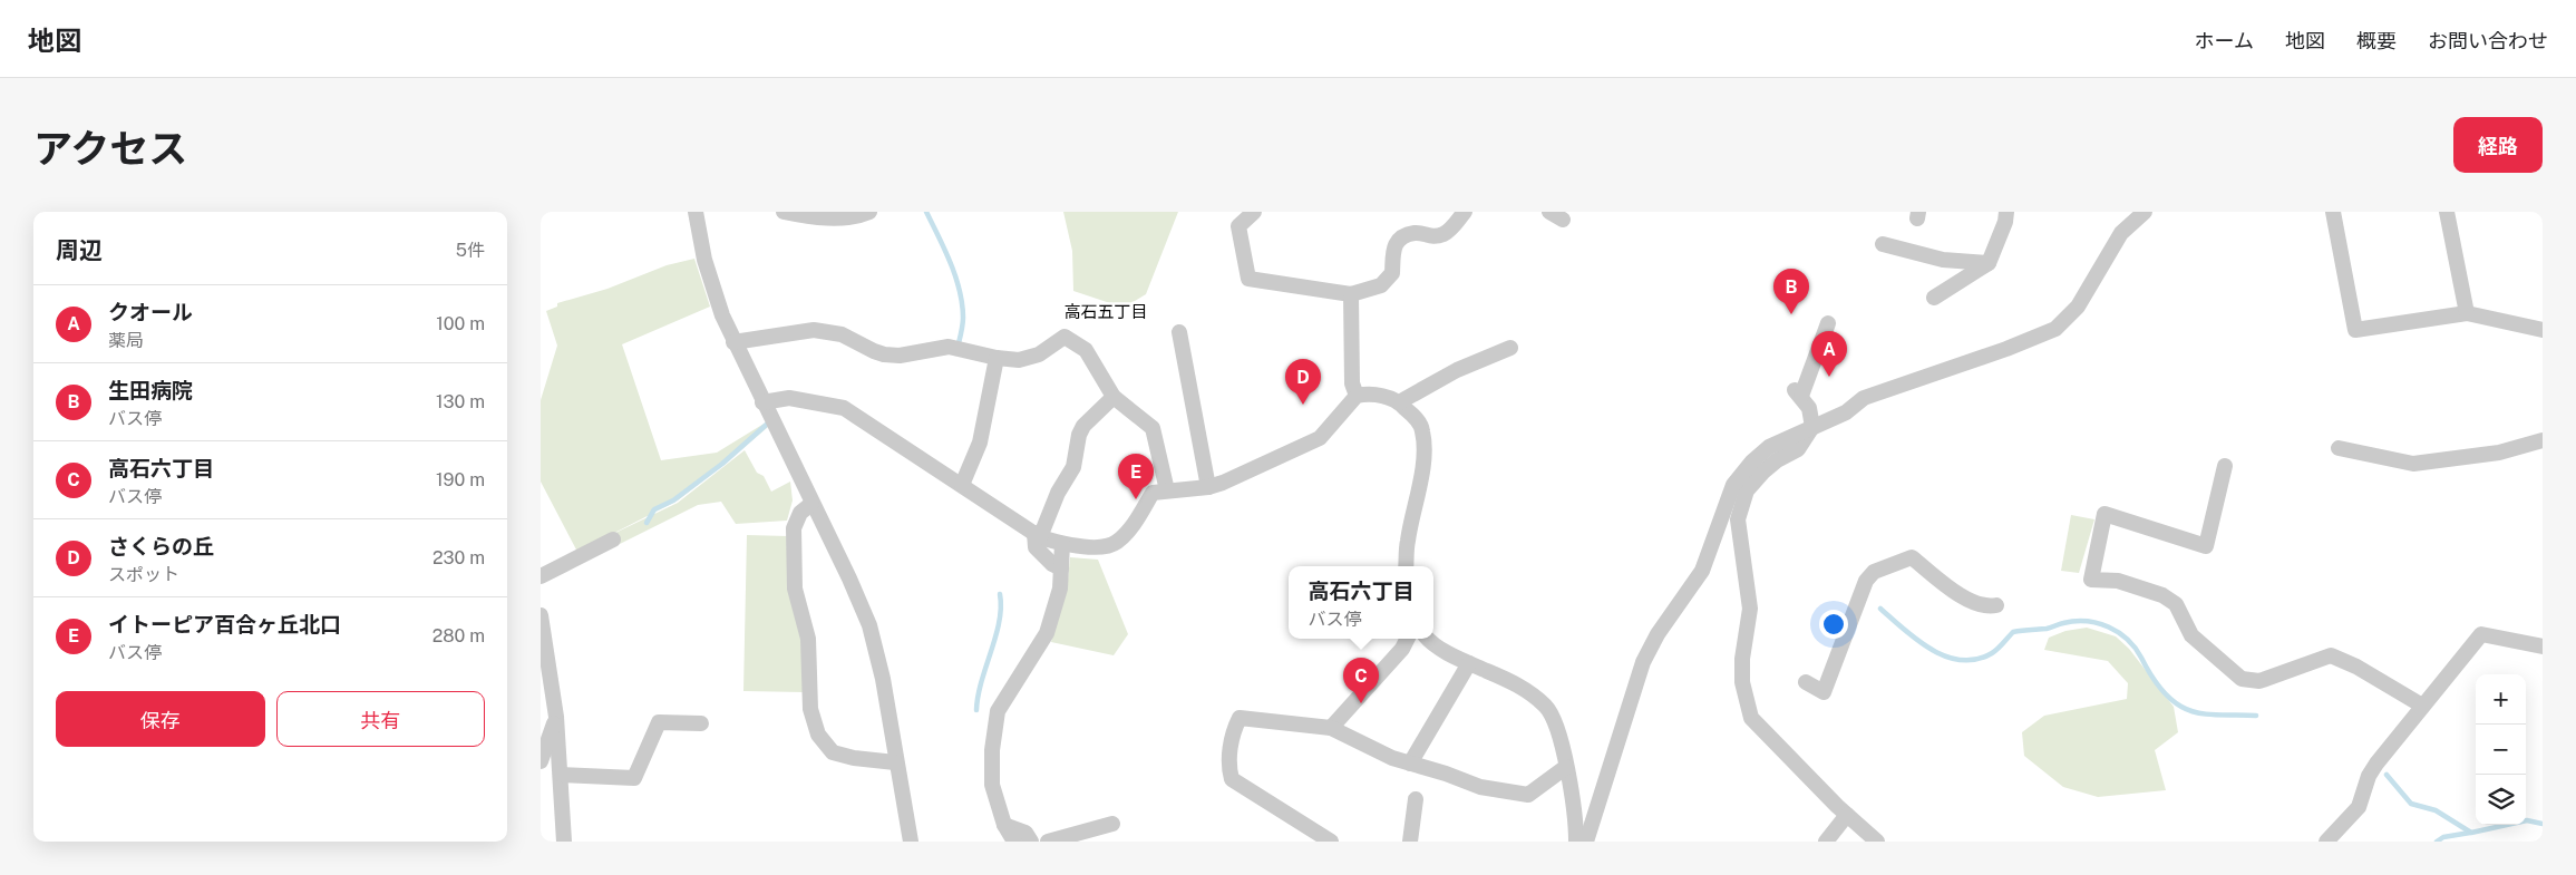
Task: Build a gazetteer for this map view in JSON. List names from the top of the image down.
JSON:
{
  "districts": ["高石五丁目"],
  "page": {
    "header": "地図",
    "nav": [
      "ホーム",
      "地図",
      "概要",
      "お問い合わせ"
    ],
    "title": "アクセス",
    "buttons": [
      "経路",
      ["保存", "共有"]
    ],
    "heading": ["周辺", "5件"],
    "pins": [
      "B",
      "A",
      "D",
      "E",
      "C"
    ],
    "list": [
      {
        "mark": "A",
        "name": "クオール",
        "note": "薬局",
        "value": "100 m"
      },
      {
        "mark": "B",
        "name": "生田病院",
        "note": "バス停",
        "value": "130 m"
      },
      {
        "mark": "C",
        "name": "高石六丁目",
        "note": "バス停",
        "value": "190 m"
      },
      {
        "mark": "D",
        "name": "さくらの丘",
        "note": "スポット",
        "value": "230 m"
      },
      {
        "mark": "E",
        "name": "イトーピア百合ヶ丘北口",
        "note": "バス停",
        "value": "280 m"
      }
    ],
    "popup": ["高石六丁目", "バス停"],
    "map_buttons": ["+", "−"]
  }
}
